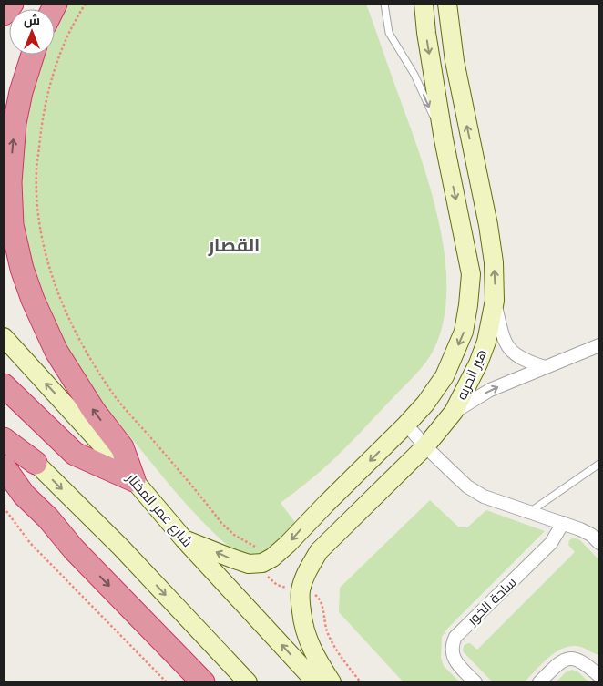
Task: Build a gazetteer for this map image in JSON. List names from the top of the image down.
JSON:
{
  "streets": {
    "main road": ["هير الحربه", "شارع عمر المختار"],
    "street": ["ساحة الخور"]
  },
  "districts": ["القصار"],
  "north": "top"
}
